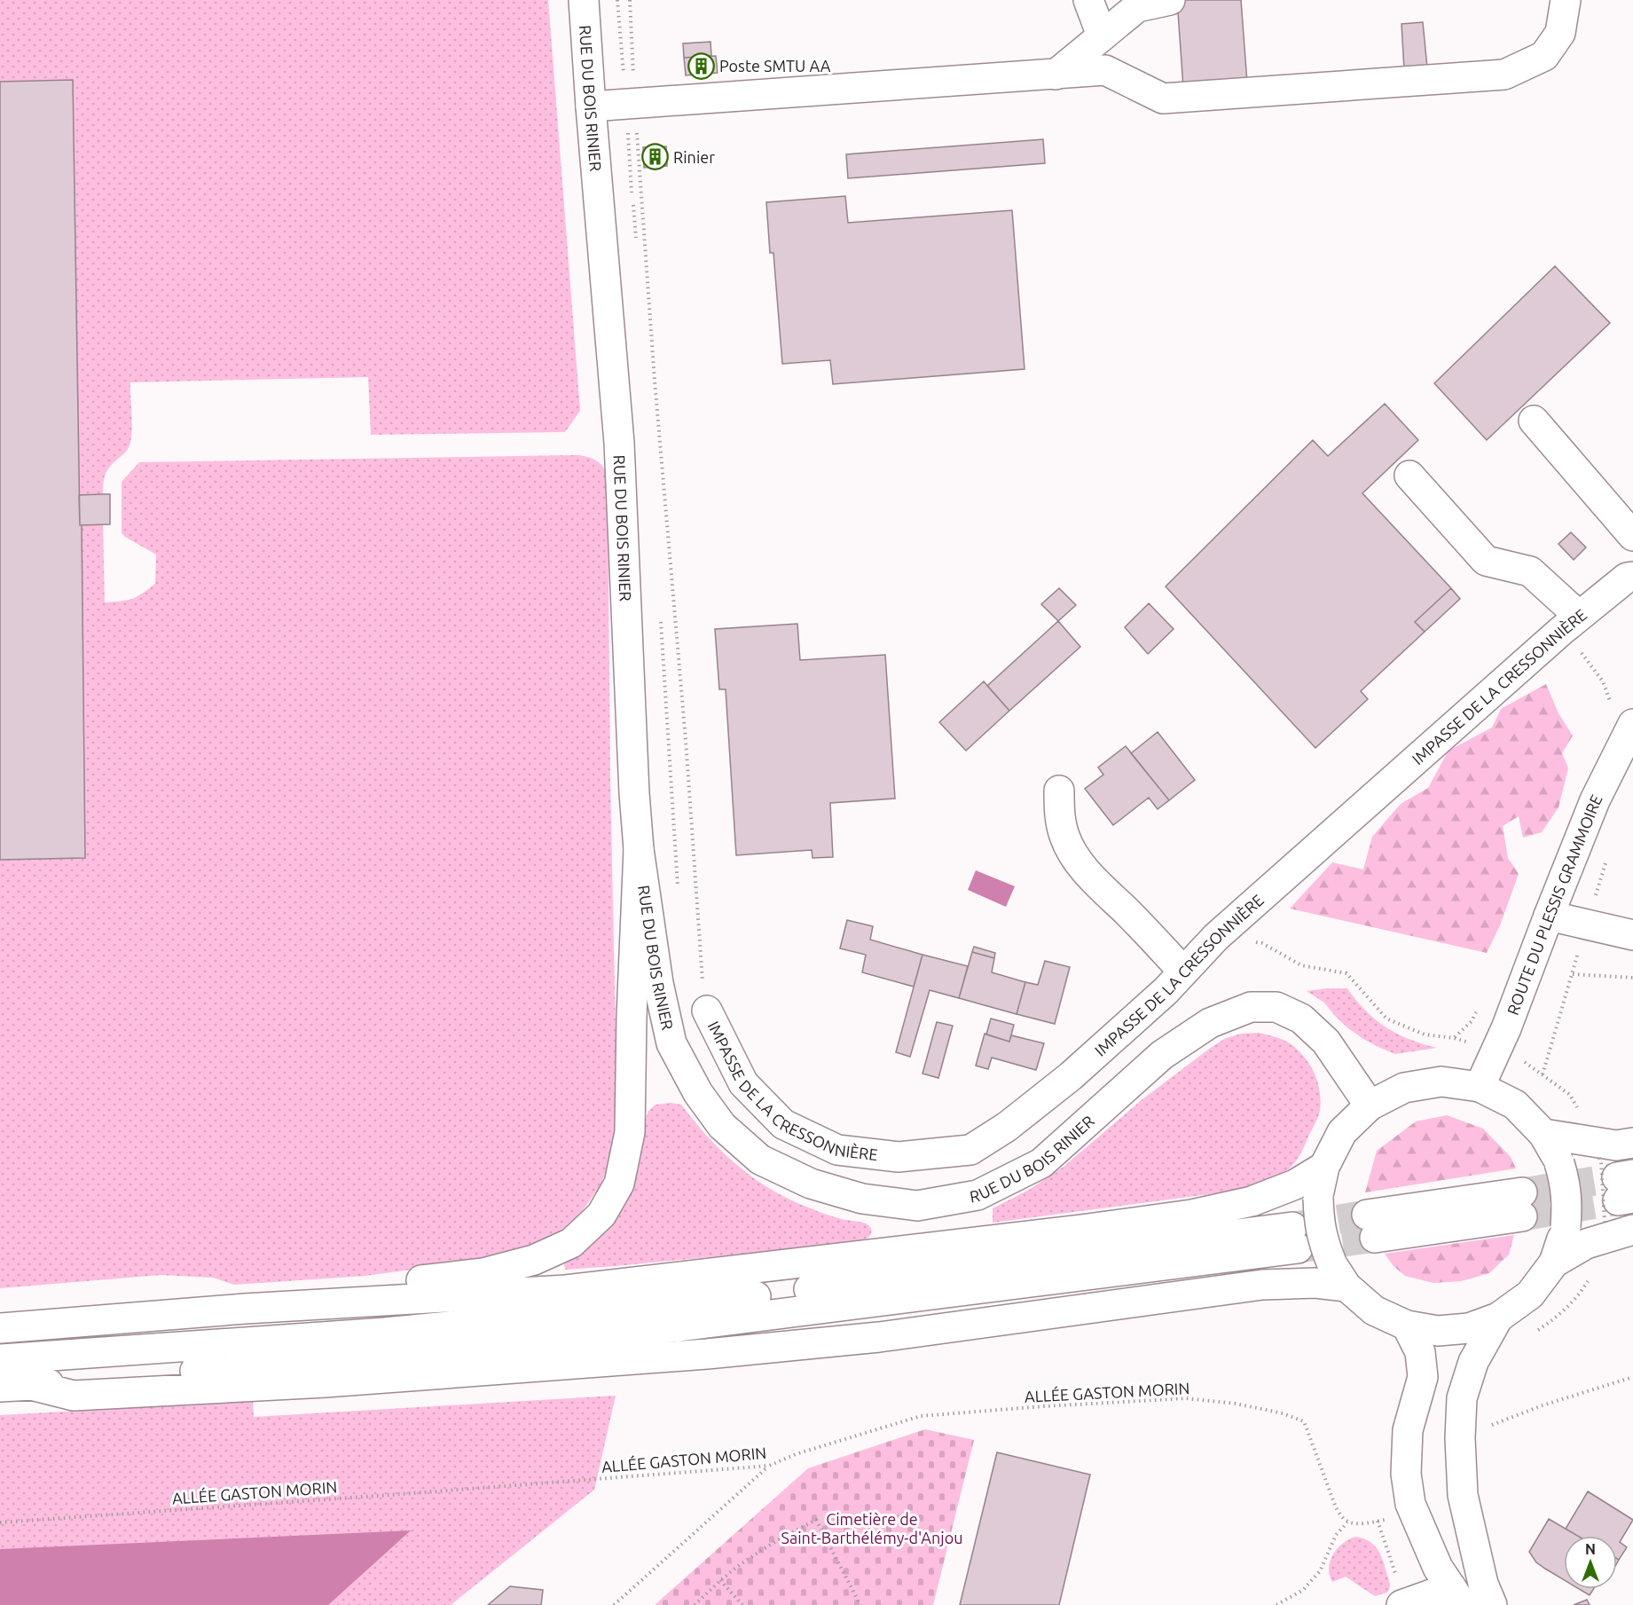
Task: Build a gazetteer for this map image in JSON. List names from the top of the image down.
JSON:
{
  "streets": {
    "main road": ["RUE DU BOIS RINIER", "IMPASSE DE LA CRESSONNIÈRE", "ROUTE DU PLESSIS GRAMMOIRE"],
    "path": ["ALLÉE GASTON MORIN"]
  },
  "parks": ["Cimetière de Saint-Barthélémy-d'Anjou"],
  "places": {
    "building": ["Poste SMTU AA", "Rinier"]
  },
  "north": "top"
}
